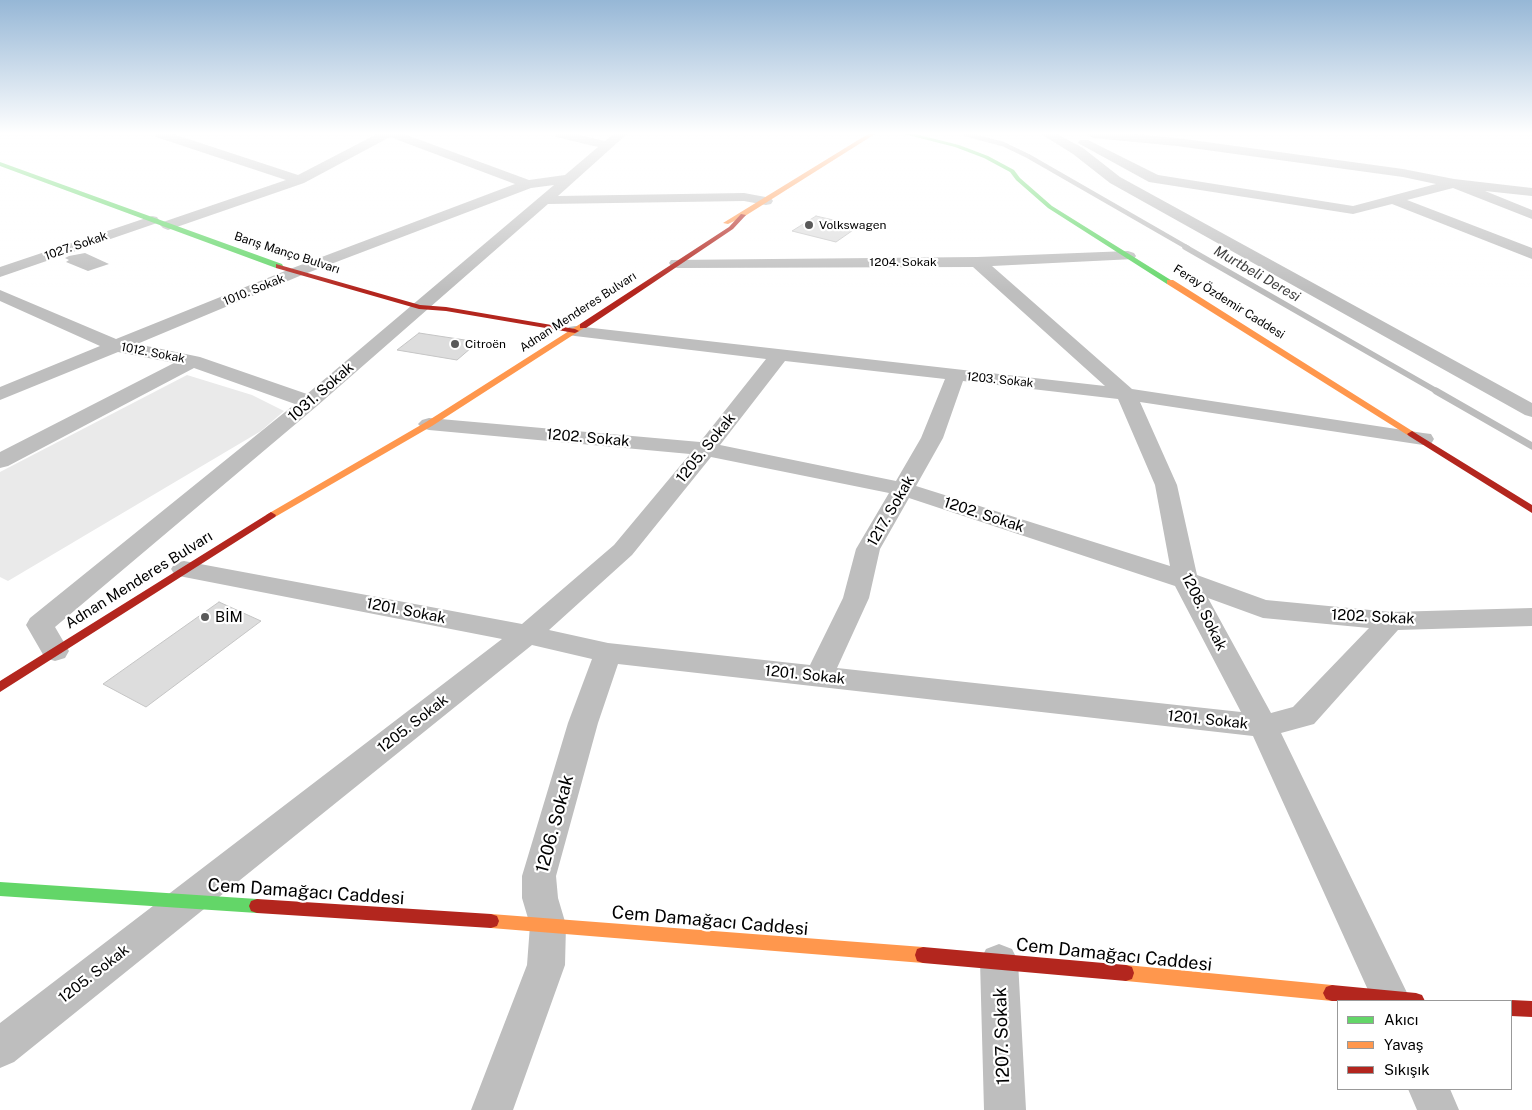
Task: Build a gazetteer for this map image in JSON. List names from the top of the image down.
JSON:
{
  "streets": {
    "main road": [
      "Barış Manço Bulvarı",
      "Feray Özdemir Caddesi",
      "Adnan Menderes Bulvarı",
      "Cem Damağacı Caddesi"
    ],
    "street": [
      "1027. Sokak",
      "1204. Sokak",
      "1010. Sokak",
      "1012. Sokak",
      "1203. Sokak",
      "1031. Sokak",
      "1202. Sokak",
      "1205. Sokak",
      "1217. Sokak",
      "1201. Sokak",
      "1208. Sokak",
      "1206. Sokak",
      "1207. Sokak"
    ]
  },
  "crossings": [
    ["1027. Sokak", "Barış Manço Bulvarı"],
    ["Barış Manço Bulvarı", "1010. Sokak"],
    ["Barış Manço Bulvarı", "Adnan Menderes Bulvarı"],
    ["Barış Manço Bulvarı", "1031. Sokak"],
    ["1204. Sokak", "Feray Özdemir Caddesi"],
    ["1204. Sokak", "Adnan Menderes Bulvarı"],
    ["1204. Sokak", "1208. Sokak"],
    ["1010. Sokak", "1012. Sokak"],
    ["Feray Özdemir Caddesi", "1203. Sokak"],
    ["Adnan Menderes Bulvarı", "1203. Sokak"],
    ["Adnan Menderes Bulvarı", "1031. Sokak"],
    ["Adnan Menderes Bulvarı", "1202. Sokak"],
    ["Adnan Menderes Bulvarı", "1201. Sokak"],
    ["1012. Sokak", "1031. Sokak"],
    ["1203. Sokak", "1205. Sokak"],
    ["1203. Sokak", "1217. Sokak"],
    ["1203. Sokak", "1208. Sokak"],
    ["1202. Sokak", "1205. Sokak"],
    ["1202. Sokak", "1217. Sokak"],
    ["1202. Sokak", "1201. Sokak"],
    ["1202. Sokak", "1208. Sokak"],
    ["1205. Sokak", "1201. Sokak"],
    ["1205. Sokak", "Cem Damağacı Caddesi"],
    ["1217. Sokak", "1201. Sokak"],
    ["1201. Sokak", "1208. Sokak"],
    ["1201. Sokak", "1206. Sokak"],
    ["1206. Sokak", "Cem Damağacı Caddesi"],
    ["Cem Damağacı Caddesi", "1207. Sokak"]
  ],
  "water": ["Murtbeli Deresi"],
  "places": ["Volkswagen", "Citroën", "BİM"],
  "legend": ["Akıcı", "Yavaş", "Sıkışık"]
}
